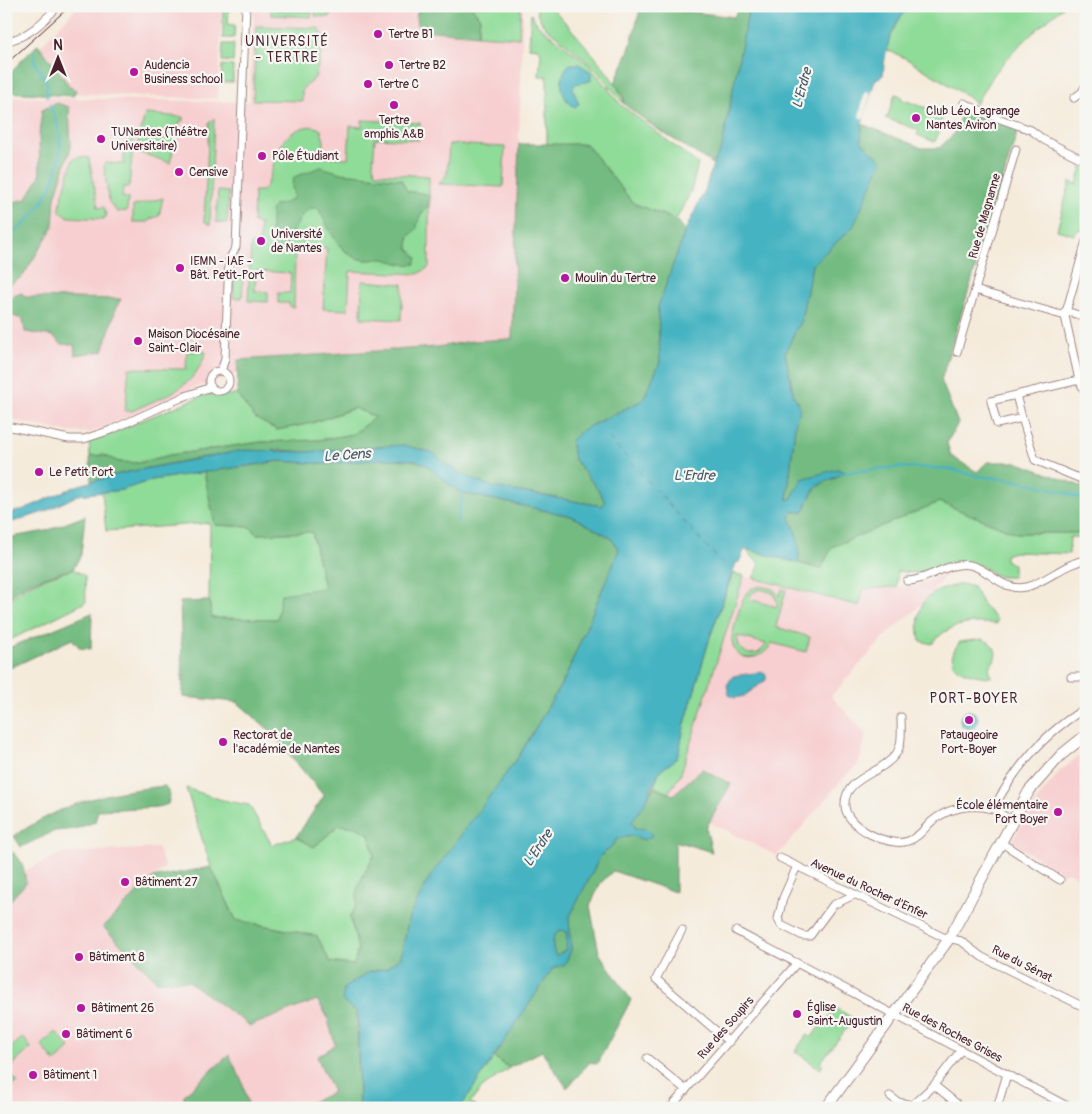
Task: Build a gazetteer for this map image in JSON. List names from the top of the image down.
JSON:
{
  "streets": {
    "street": [
      "Rue de Magnanne",
      "Avenue du Rocher d'Enfer",
      "Rue du Sénat",
      "Rue des Soupirs",
      "Rue des Roches Grises"
    ]
  },
  "crossings": [
    ["Avenue du Rocher d'Enfer", "Rue du Sénat"],
    ["Rue des Soupirs", "Rue des Roches Grises"]
  ],
  "districts": ["UNIVERSITÉ - TERTRE", "PORT-BOYER"],
  "water": ["L'Erdre", "Le Cens"],
  "places": [
    "Tertre B1",
    "Tertre B2",
    "Audencia Business school",
    "Tertre C",
    "Tertre amphis A&B",
    "Club Léo Lagrange Nantes Aviron",
    "TUNantes (Théâtre Universitaire)",
    "Pôle Étudiant",
    "Censive",
    "Université de Nantes",
    "IEMN - IAE - Bât. Petit-Port",
    "Moulin du Tertre",
    "Maison Diocésaine Saint-Clair",
    "Le Petit Port",
    "Pataugeoire Port-Boyer",
    "Rectorat de l'académie de Nantes",
    "École élémentaire Port Boyer",
    "Bâtiment 27",
    "Bâtiment 8",
    "Bâtiment 26",
    "Église Saint-Augustin",
    "Bâtiment 6",
    "Bâtiment 1"
  ],
  "north": "top"
}
